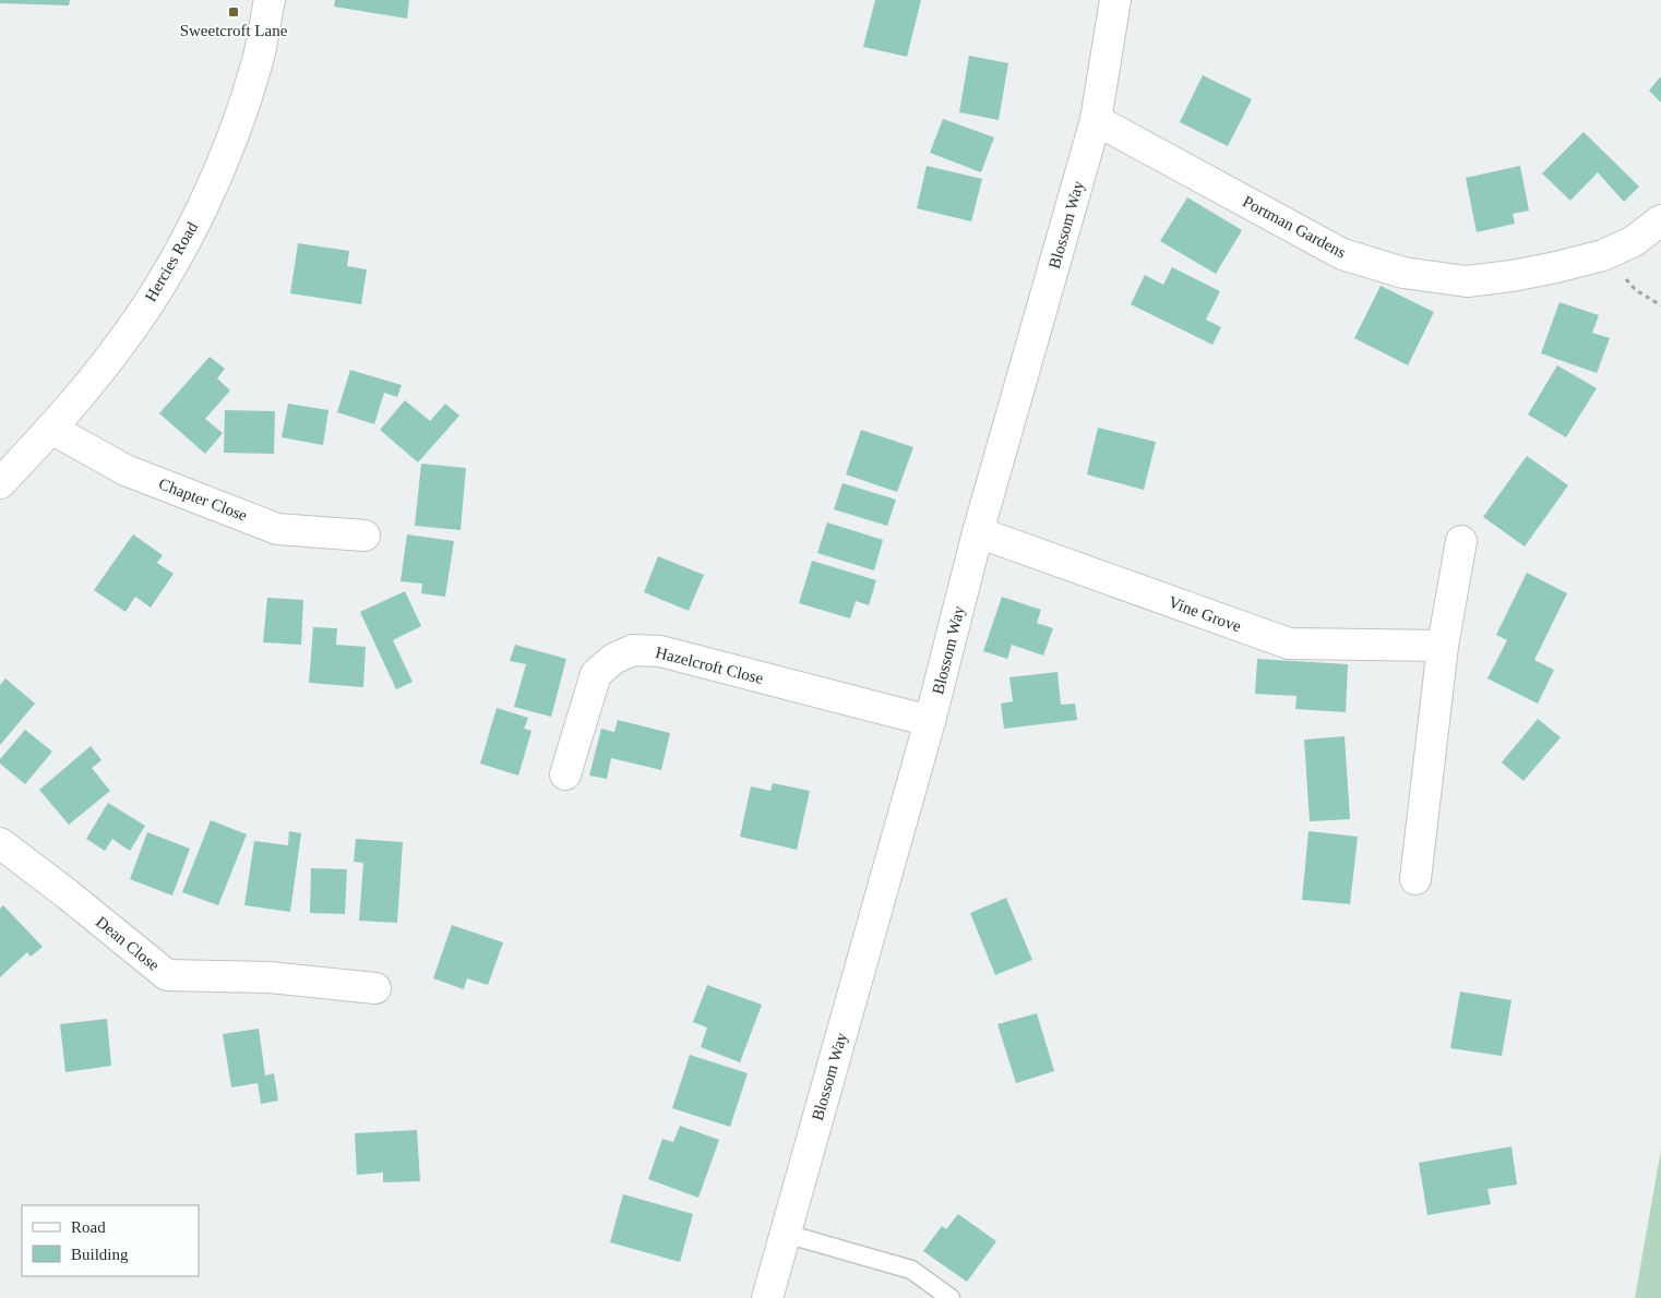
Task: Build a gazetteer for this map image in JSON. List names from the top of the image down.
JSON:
{
  "streets": {
    "street": [
      "Blossom Way",
      "Portman Gardens",
      "Hercies Road",
      "Chapter Close",
      "Vine Grove",
      "Hazelcroft Close",
      "Dean Close"
    ]
  },
  "crossings": [
    ["Blossom Way", "Portman Gardens"],
    ["Blossom Way", "Vine Grove"],
    ["Blossom Way", "Hazelcroft Close"],
    ["Hercies Road", "Chapter Close"]
  ],
  "places": {
    "transit": ["Sweetcroft Lane"]
  },
  "legend": ["Road", "Building"]
}
